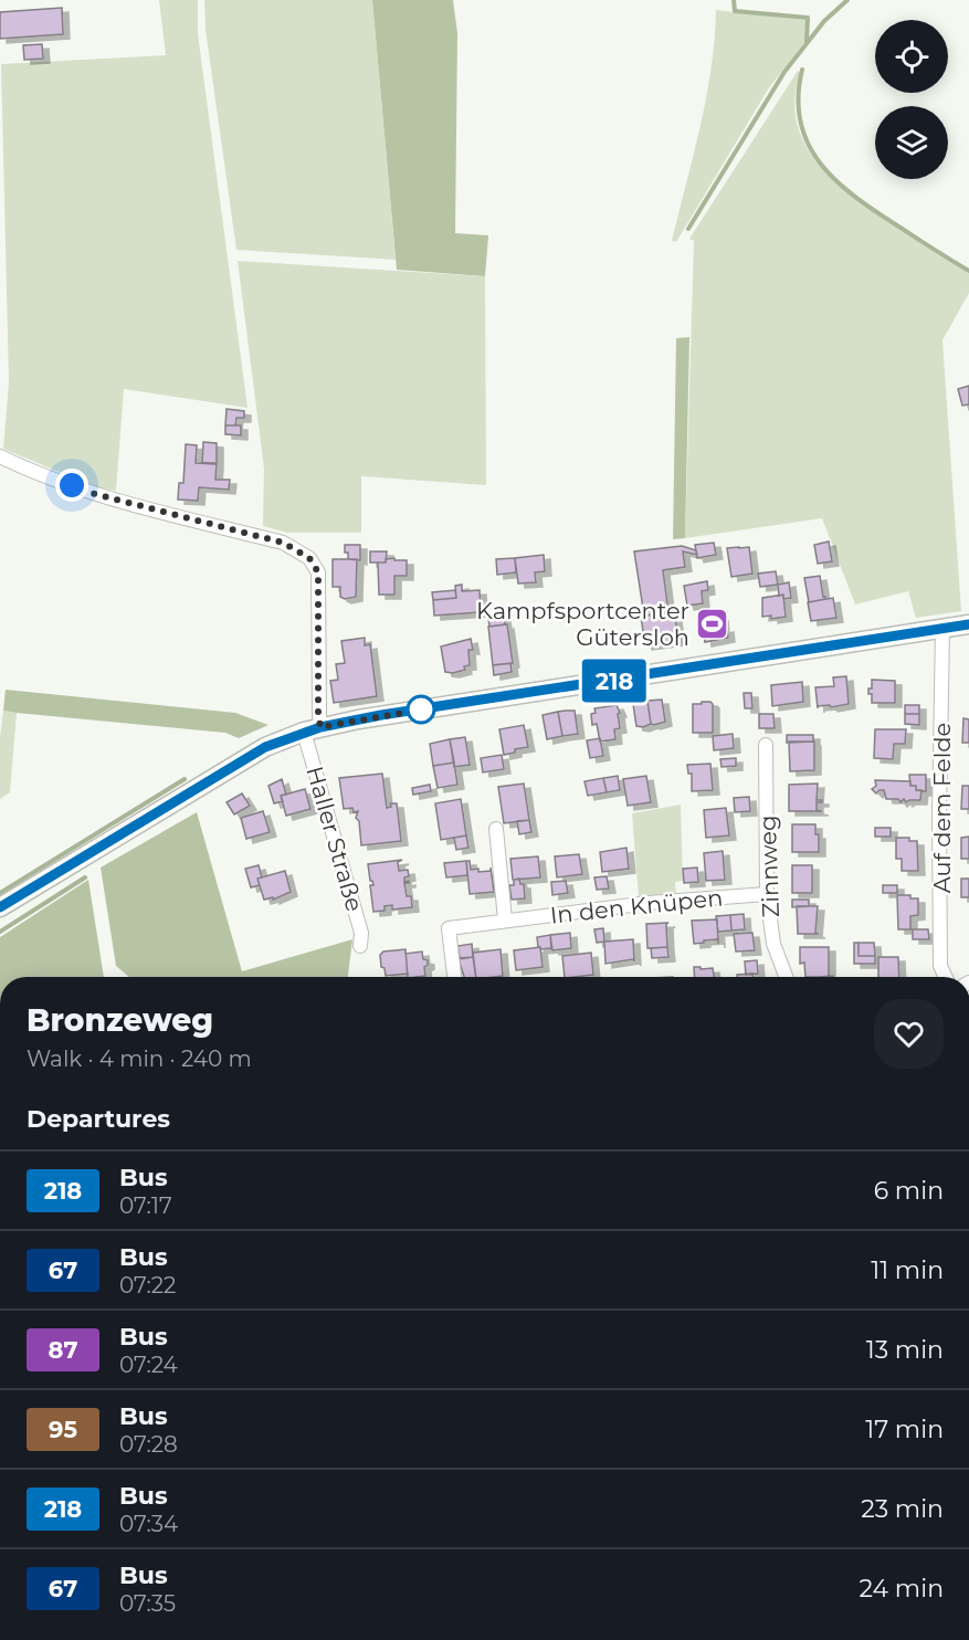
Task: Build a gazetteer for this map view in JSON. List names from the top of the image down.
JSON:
{
  "streets": {
    "street": [
      "Auf dem Felde",
      "Haller Straße",
      "Zinnweg",
      "In den Knüpen"
    ]
  },
  "crossings": [
    ["Zinnweg", "In den Knüpen"]
  ],
  "places": {
    "sports": ["Kampfsportcenter Gütersloh"]
  },
  "lines": ["bus line 218"],
  "page": {
    "on_map": "218",
    "heading": [
      ["Bronzeweg", "Walk · 4 min · 240 m"],
      "Departures"
    ],
    "list": [
      {
        "mark": "218",
        "name": "Bus",
        "note": "07:17",
        "value": "6 min"
      },
      {
        "mark": "67",
        "name": "Bus",
        "note": "07:22",
        "value": "11 min"
      },
      {
        "mark": "87",
        "name": "Bus",
        "note": "07:24",
        "value": "13 min"
      },
      {
        "mark": "95",
        "name": "Bus",
        "note": "07:28",
        "value": "17 min"
      },
      {
        "mark": "218",
        "name": "Bus",
        "note": "07:34",
        "value": "23 min"
      },
      {
        "mark": "67",
        "name": "Bus",
        "note": "07:35",
        "value": "24 min"
      }
    ]
  }
}
